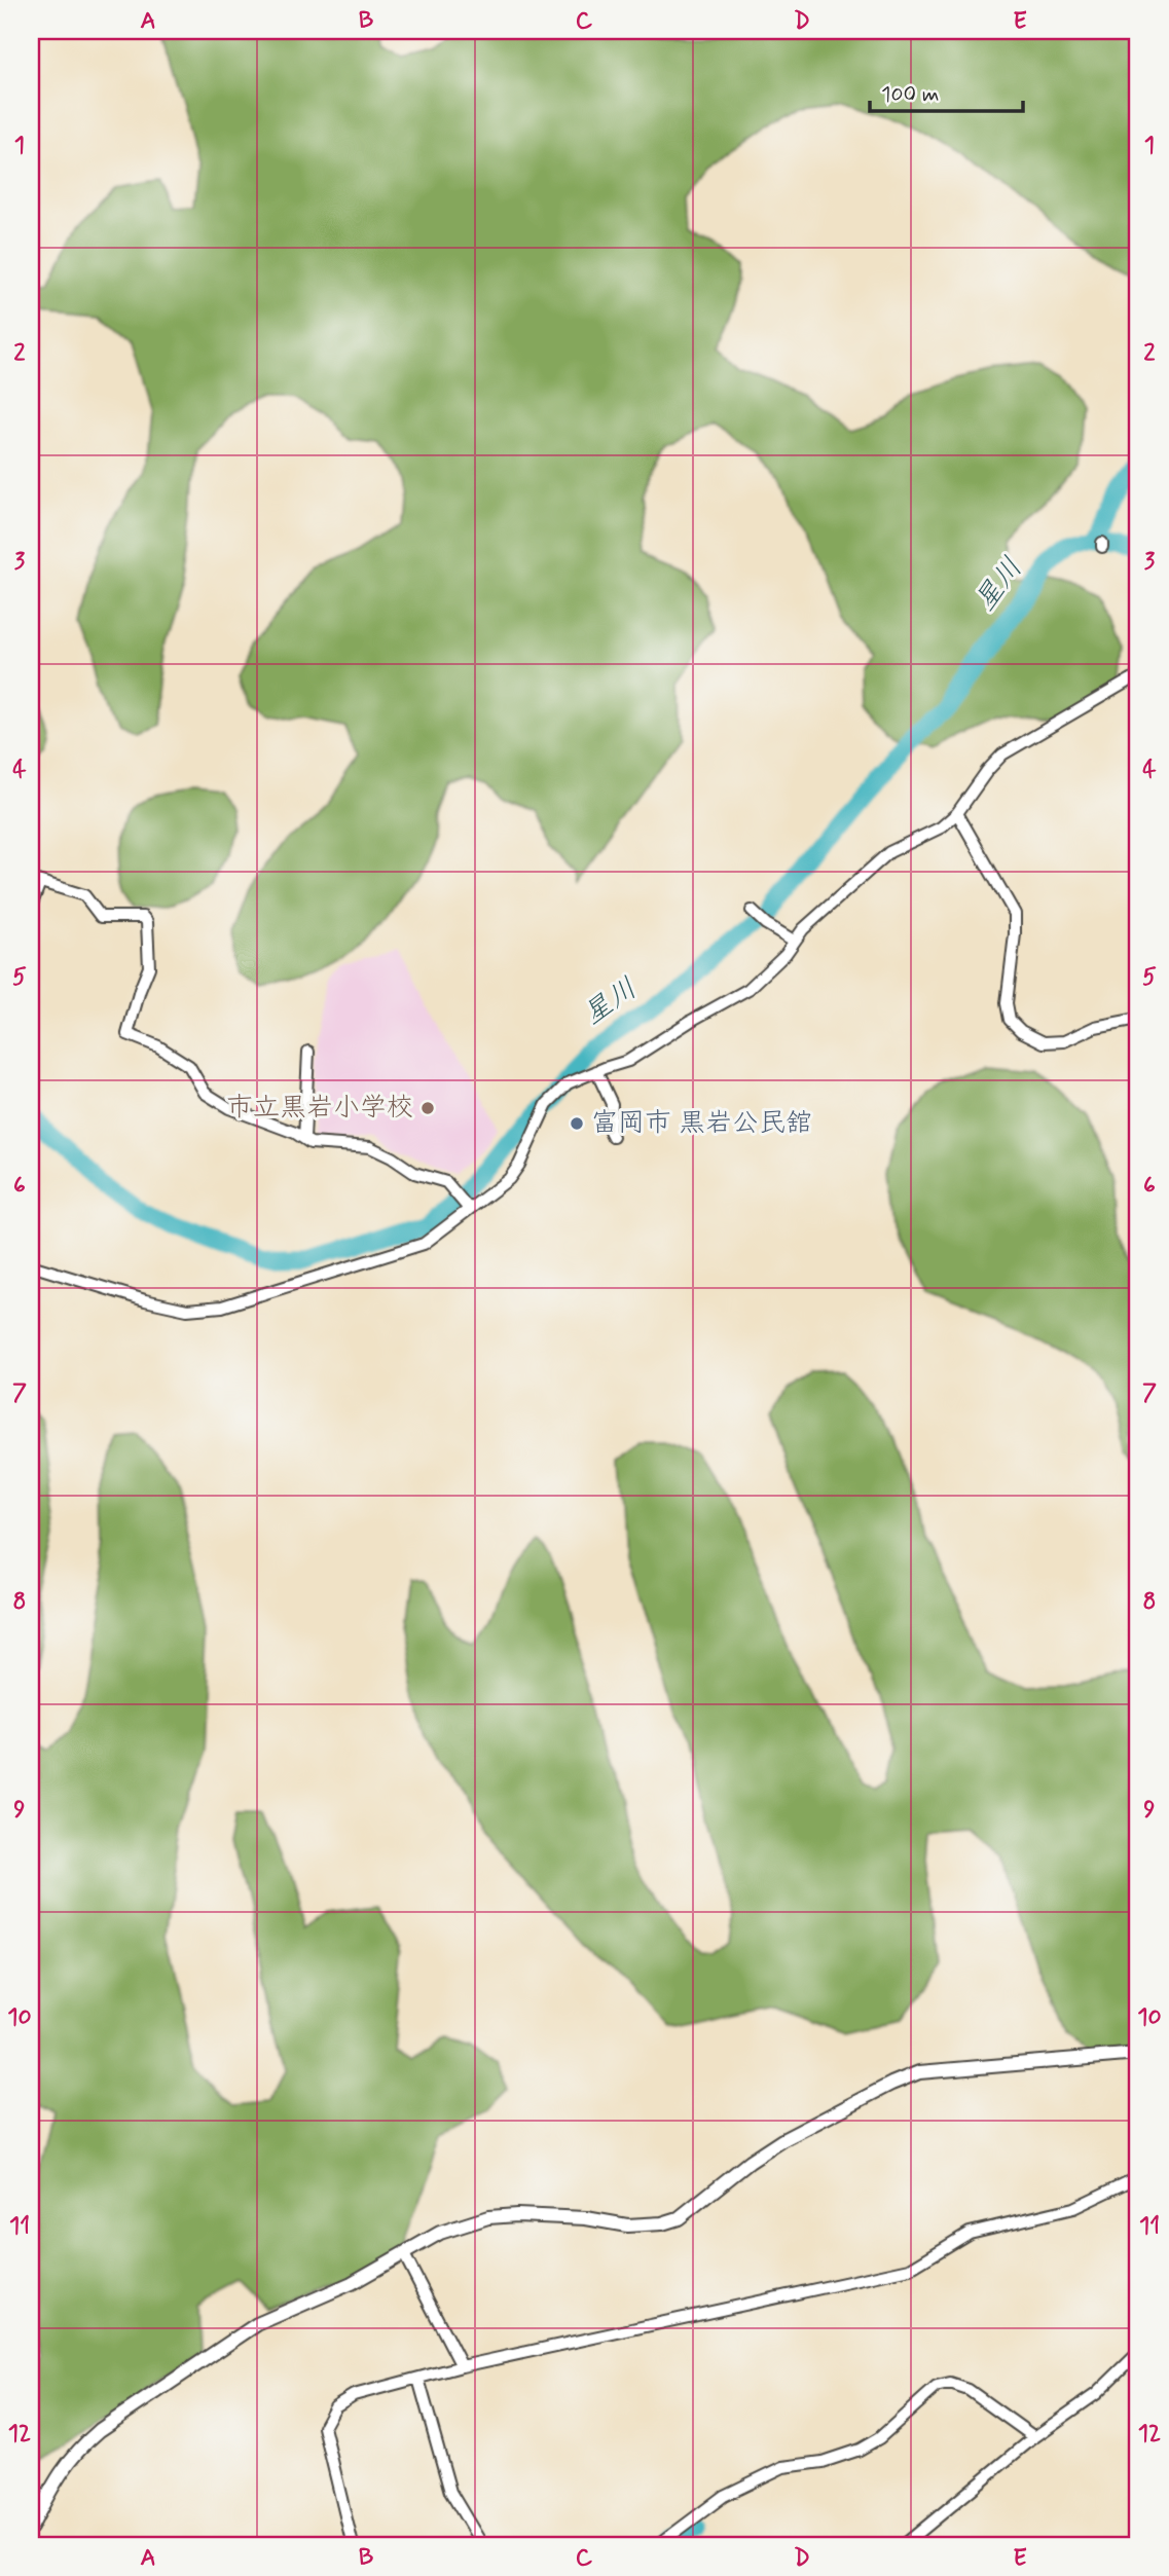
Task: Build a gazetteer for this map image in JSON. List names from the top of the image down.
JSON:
{
  "water": ["星川"],
  "places": ["市立黒岩小学校", "富岡市 黒岩公民舘"],
  "scale_bar": "100 m",
  "grid": {
    "columns": [
      "A",
      "B",
      "C",
      "D",
      "E"
    ],
    "rows": [
      "1",
      "2",
      "3",
      "4",
      "5",
      "6",
      "7",
      "8",
      "9",
      "10",
      "11",
      "12"
    ]
  }
}
